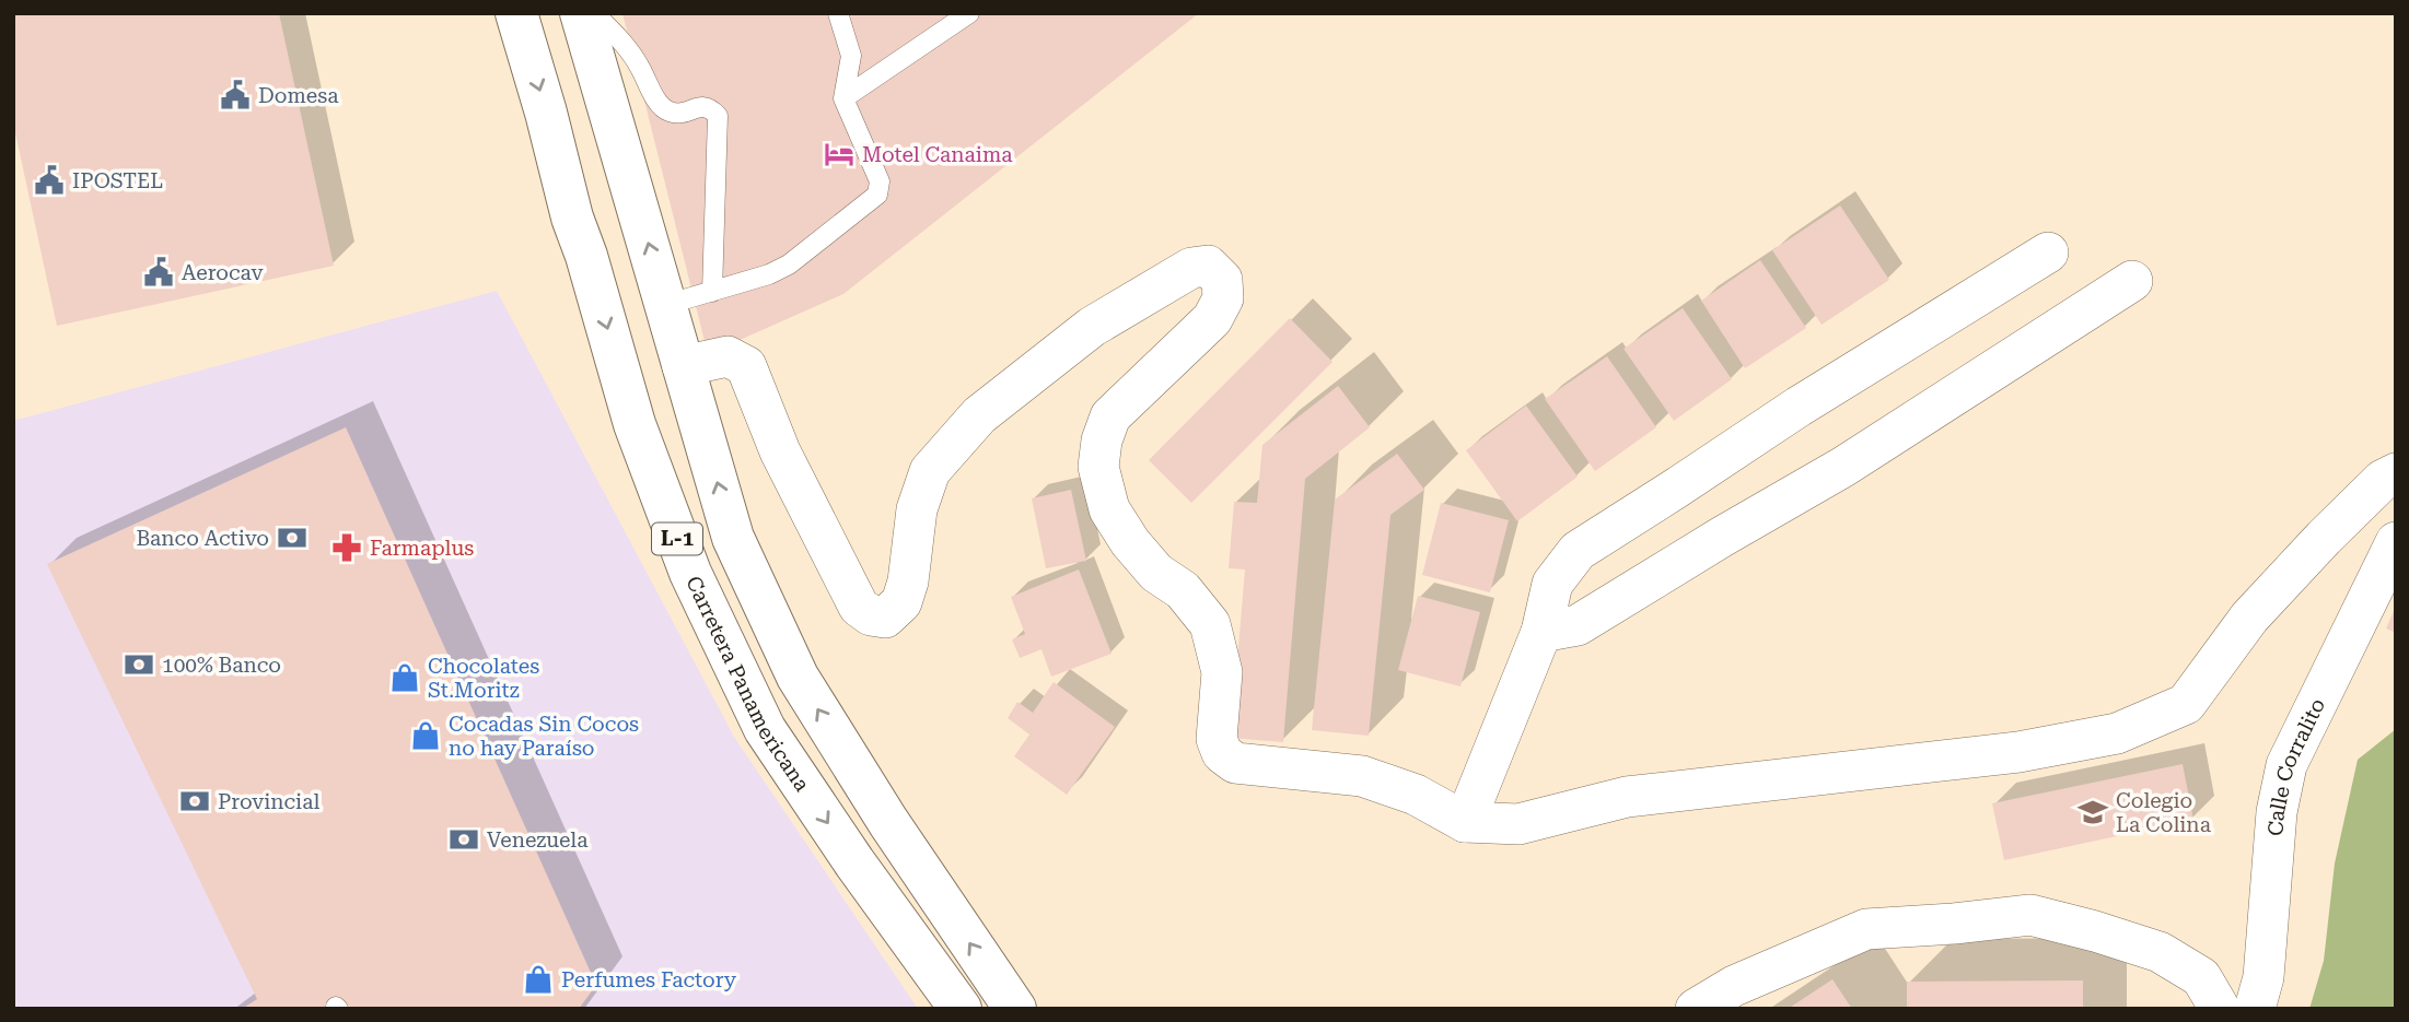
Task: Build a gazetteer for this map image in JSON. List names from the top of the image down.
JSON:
{
  "streets": {
    "main road": ["L-1", "Carretera Panamericana"],
    "street": ["Calle Corralito"]
  },
  "places": {
    "public building": ["Domesa", "IPOSTEL", "Aerocav"],
    "hotel": ["Motel Canaima"],
    "bank": [
      "Banco Activo",
      "100% Banco",
      "Provincial",
      "Venezuela"
    ],
    "pharmacy": ["Farmaplus"],
    "shop": ["Chocolates St.Moritz", "Cocadas Sin Cocos no hay Paraíso", "Perfumes Factory"],
    "school or university": ["Colegio La Colina"]
  }
}
